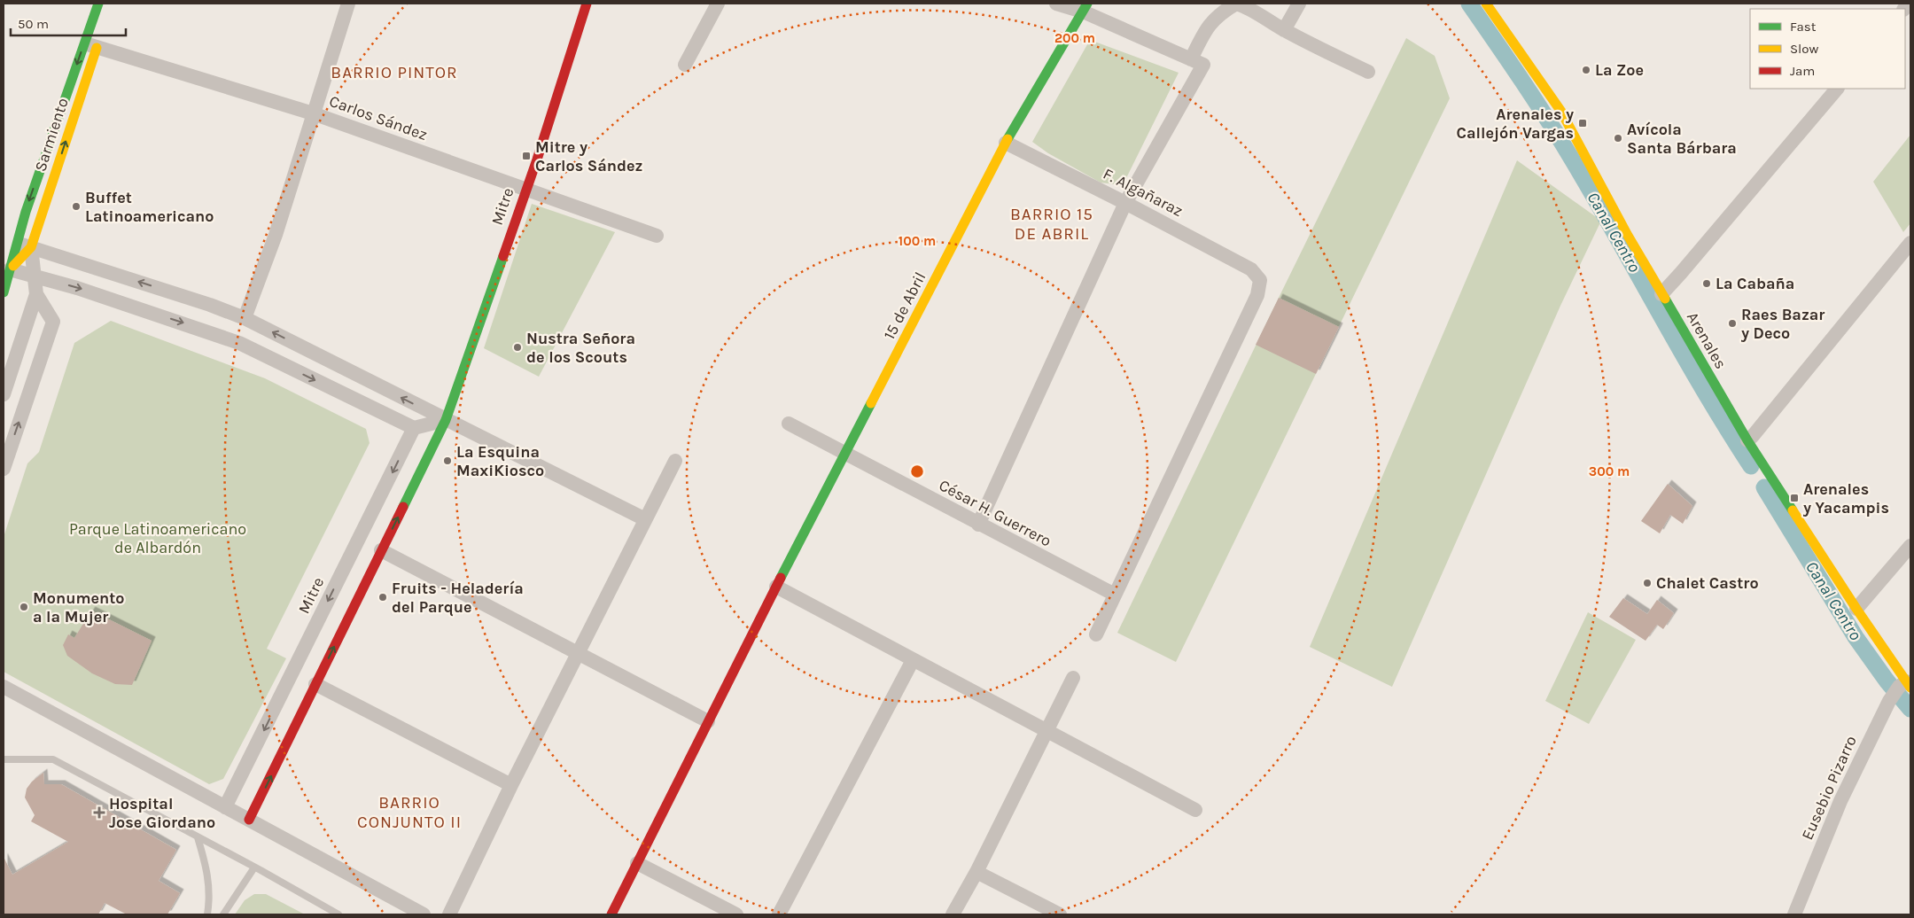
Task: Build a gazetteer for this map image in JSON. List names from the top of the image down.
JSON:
{
  "streets": {
    "street": [
      "Carlos Sández",
      "Sarmiento",
      "F. Algañaraz",
      "Mitre",
      "15 de Abril",
      "Arenales",
      "César H. Guerrero",
      "Eusebio Pizarro"
    ]
  },
  "crossings": [
    ["Carlos Sández", "Sarmiento"],
    ["Carlos Sández", "Mitre"],
    ["F. Algañaraz", "15 de Abril"],
    ["F. Algañaraz", "César H. Guerrero"],
    ["15 de Abril", "César H. Guerrero"],
    ["Arenales", "Eusebio Pizarro"]
  ],
  "districts": ["BARRIO PINTOR", "BARRIO 15 DE ABRIL", "BARRIO CONJUNTO II"],
  "water": ["Canal Centro"],
  "parks": ["Parque Latinoamericano de Albardón"],
  "places": {
    "other": [
      "La Zoe",
      "Avícola Santa Bárbara",
      "Buffet Latinoamericano",
      "La Cabaña",
      "Raes Bazar y Deco",
      "Nustra Señora de los Scouts",
      "La Esquina MaxiKiosco",
      "Chalet Castro",
      "Fruits - Heladería del Parque",
      "Monumento a la Mujer"
    ],
    "transit": ["Arenales y Callejón Vargas", "Mitre y Carlos Sández", "Arenales y Yacampis"],
    "health": ["Hospital Jose Giordano"]
  },
  "legend": ["Fast", "Slow", "Jam"],
  "scale_bar": "50 m",
  "rings": ["200 m", "100 m", "300 m"]
}
